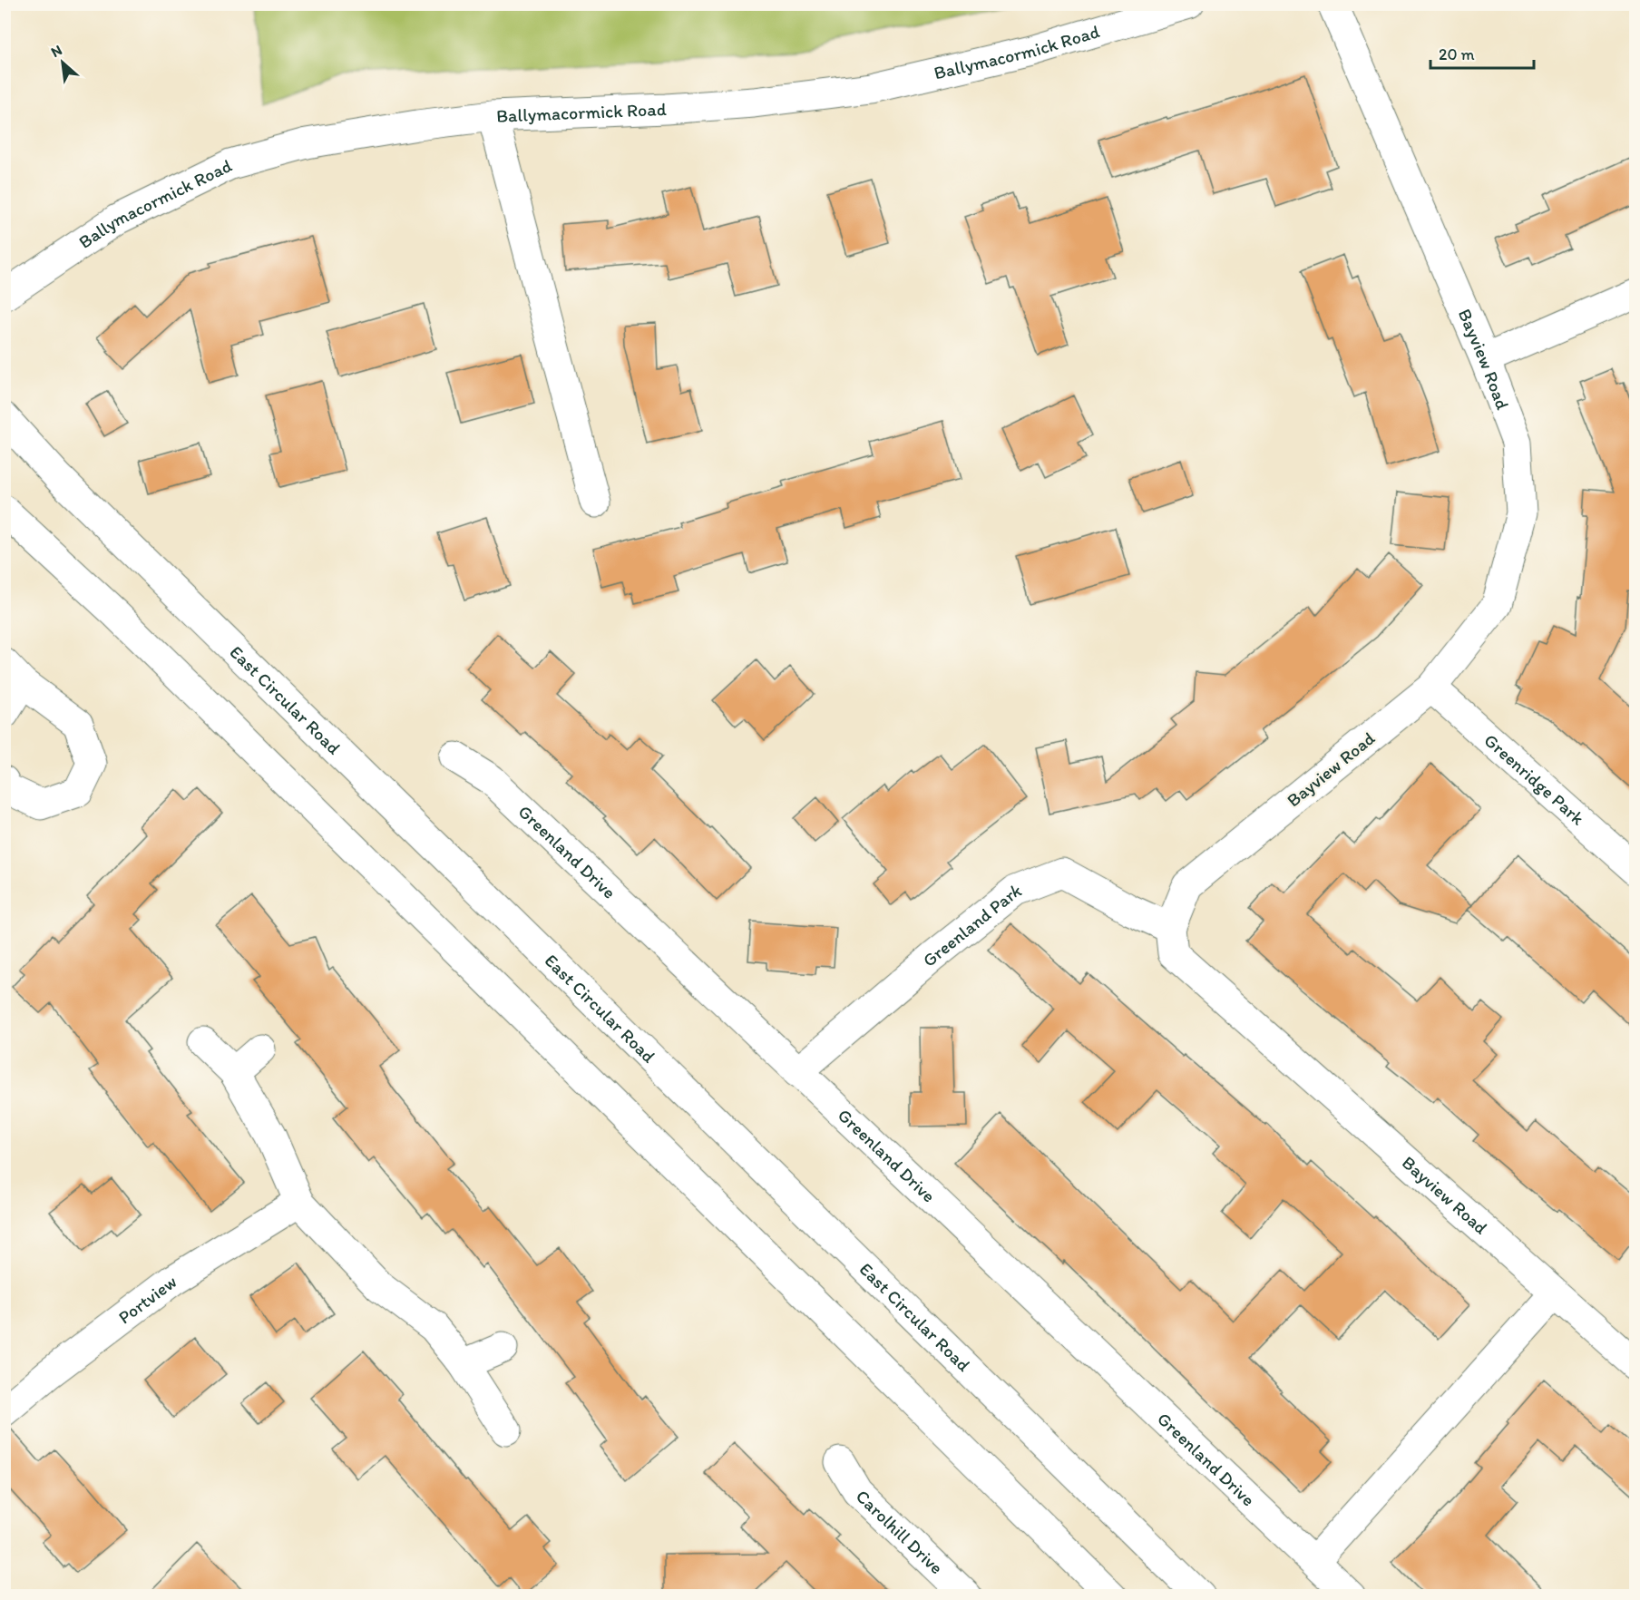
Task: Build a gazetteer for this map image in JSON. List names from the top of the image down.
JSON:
{
  "streets": {
    "main road": [
      "Ballymacormick Road",
      "Bayview Road",
      "East Circular Road",
      "Greenridge Park",
      "Greenland Drive",
      "Greenland Park",
      "Portview",
      "Carolhill Drive"
    ]
  },
  "crossings": [
    ["Bayview Road", "Greenridge Park"],
    ["Bayview Road", "Greenland Park"],
    ["Greenland Drive", "Greenland Park"]
  ],
  "scale_bar": "20 m",
  "north": "top left"
}
